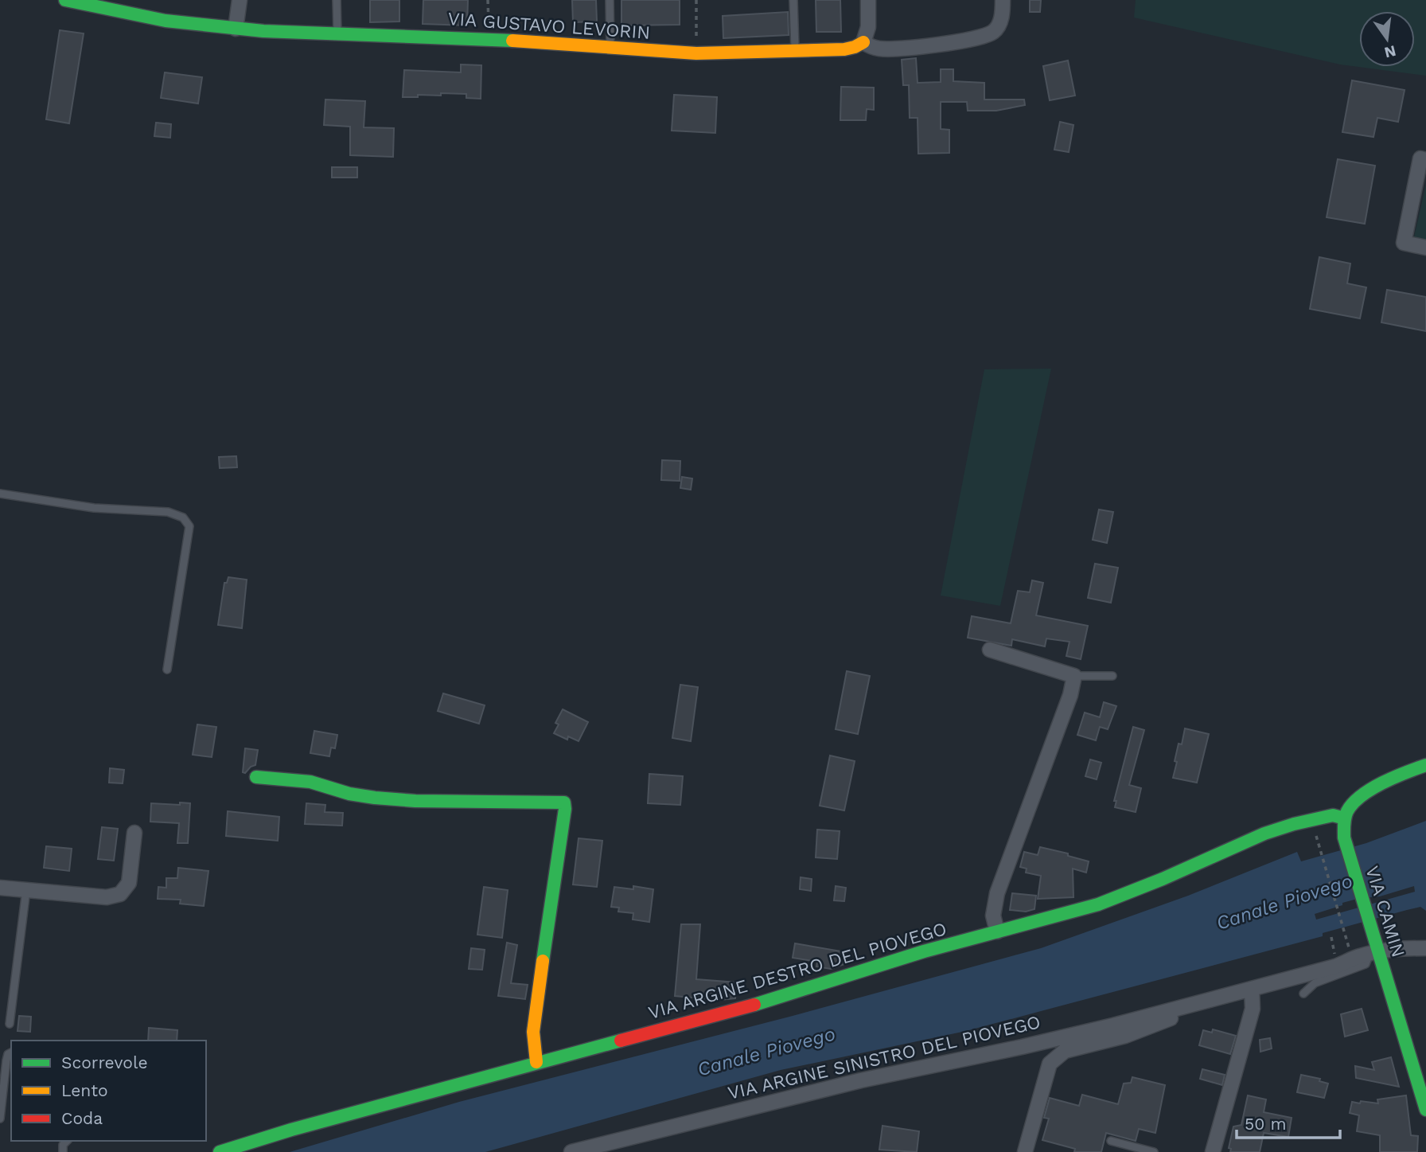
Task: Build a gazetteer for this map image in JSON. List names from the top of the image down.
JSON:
{
  "streets": {
    "street": [
      "VIA GUSTAVO LEVORIN",
      "VIA CAMIN",
      "VIA ARGINE DESTRO DEL PIOVEGO",
      "VIA ARGINE SINISTRO DEL PIOVEGO"
    ]
  },
  "crossings": [
    ["VIA CAMIN", "VIA ARGINE DESTRO DEL PIOVEGO"],
    ["VIA CAMIN", "VIA ARGINE SINISTRO DEL PIOVEGO"]
  ],
  "water": ["Canale Piovego"],
  "legend": ["Scorrevole", "Lento", "Coda"],
  "scale_bar": "50 m",
  "north": "bottom"
}
